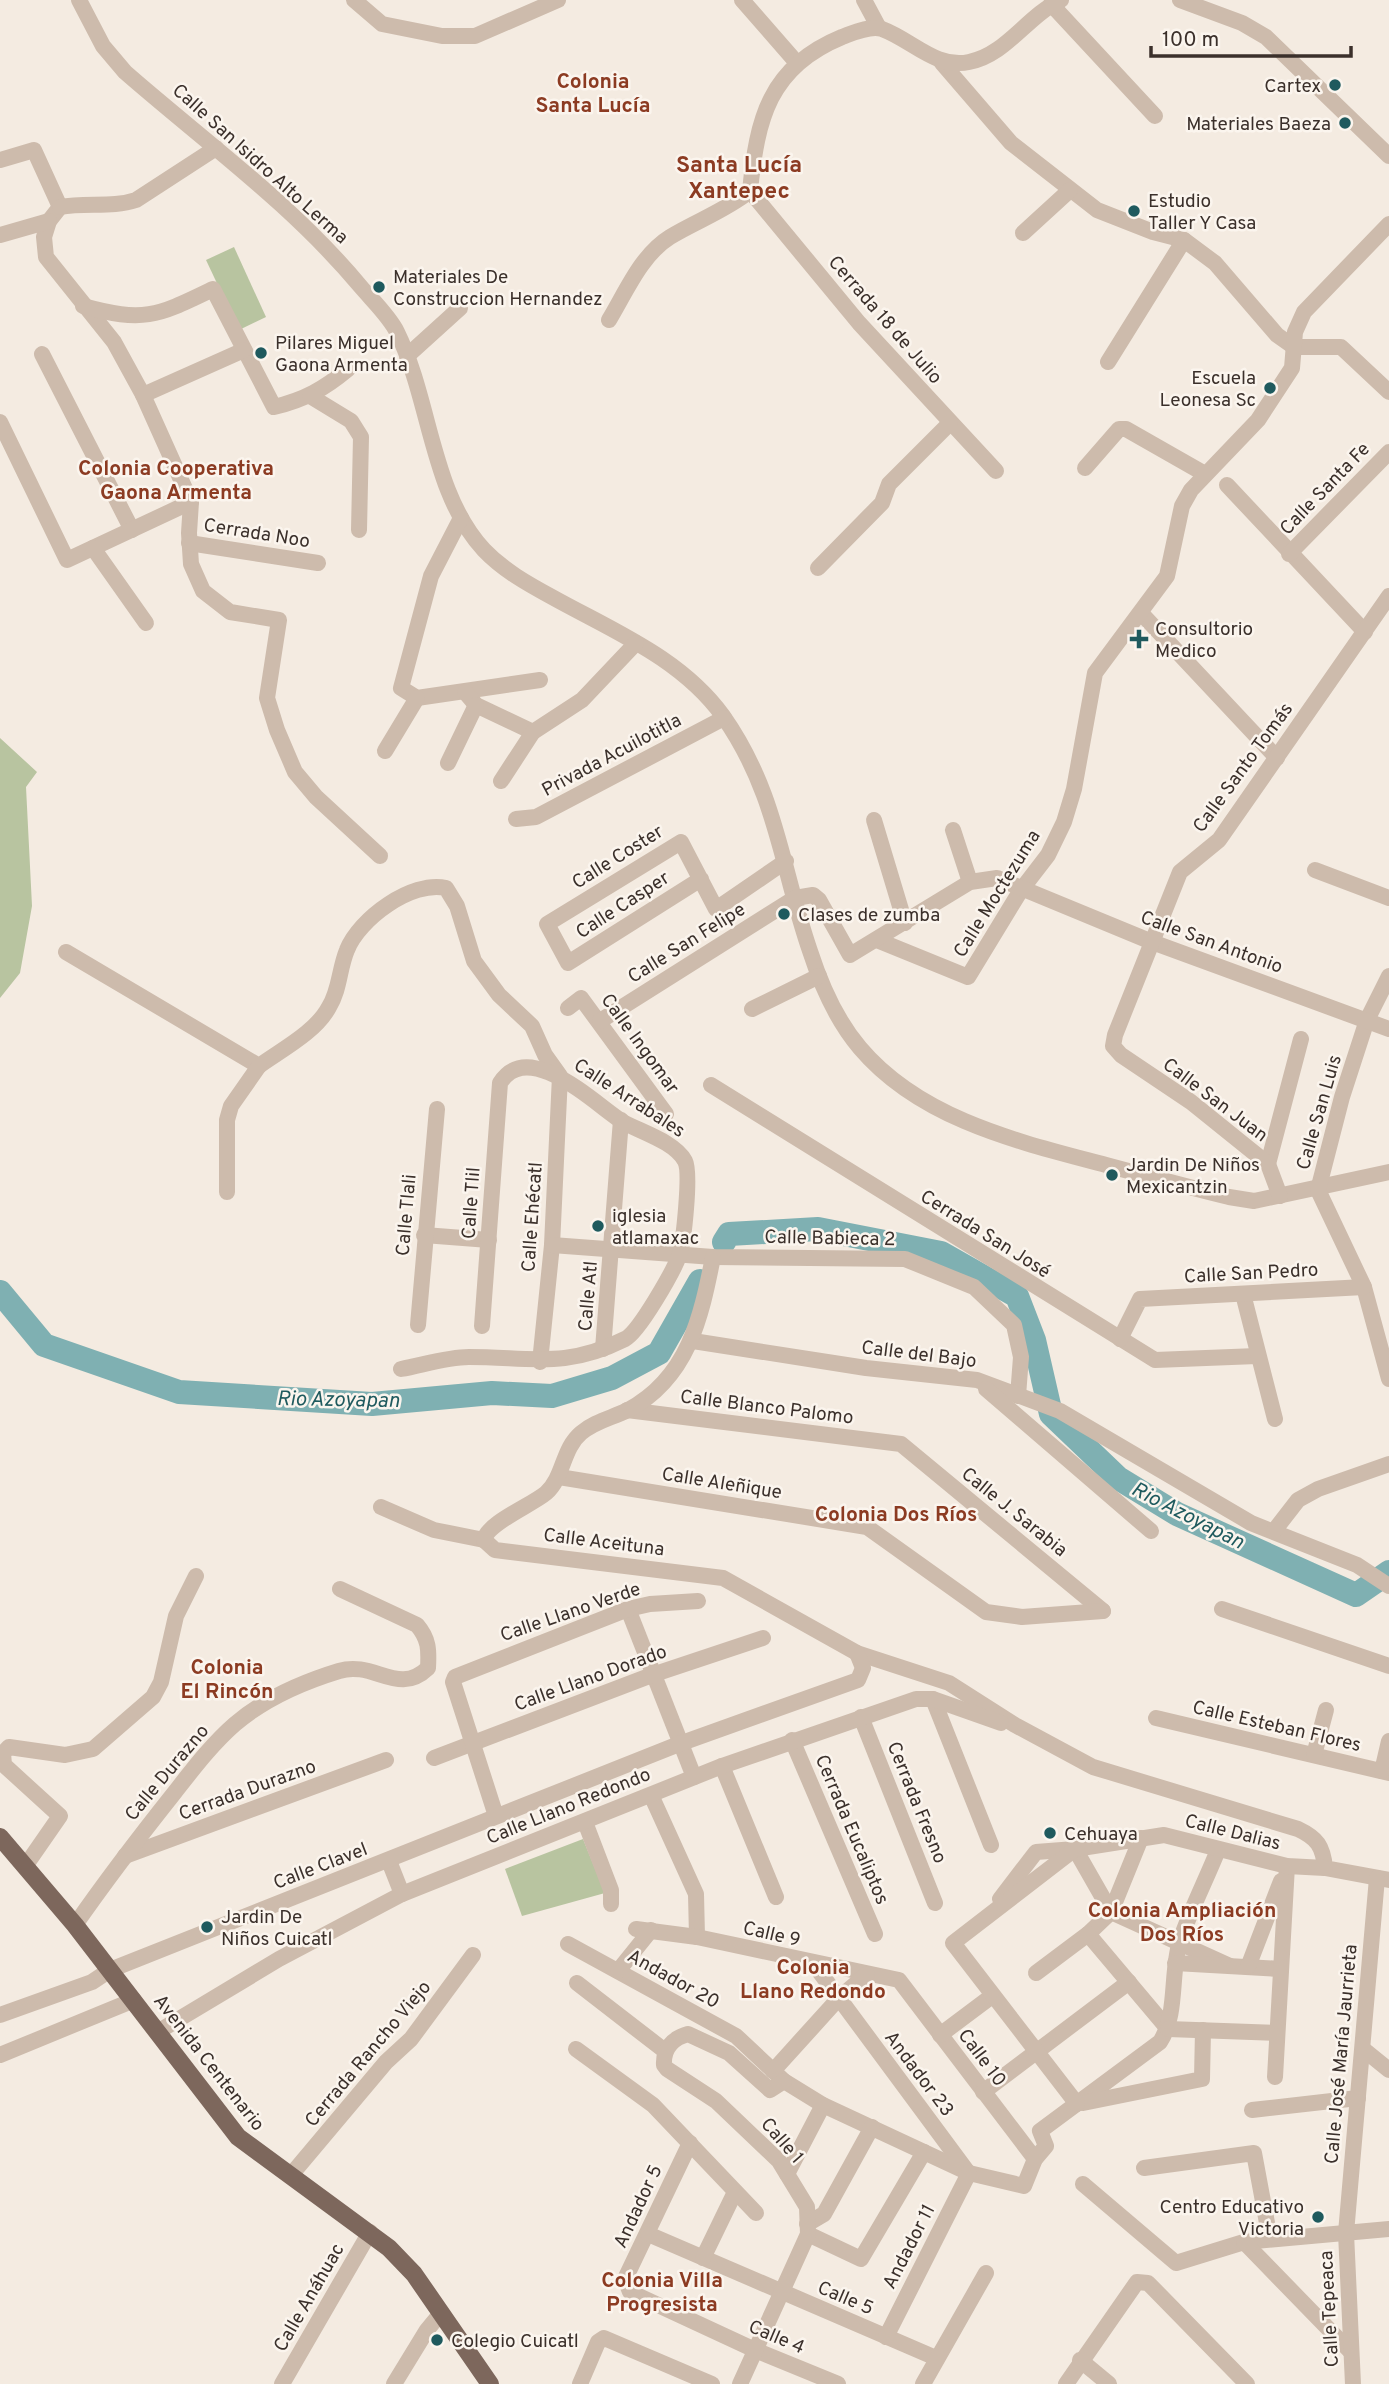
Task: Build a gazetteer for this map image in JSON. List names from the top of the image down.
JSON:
{
  "streets": {
    "main road": ["Avenida Centenario"],
    "street": [
      "Calle San Isidro Alto Lerma",
      "Cerrada 18 de Julio",
      "Calle Santa Fe",
      "Cerrada Noo",
      "Privada Acuilotitla",
      "Calle Santo Tomás",
      "Calle Coster",
      "Calle Moctezuma",
      "Calle Casper",
      "Calle San Antonio",
      "Calle San Felipe",
      "Calle Ingomar",
      "Calle Arrabales",
      "Calle San Juan",
      "Calle San Luis",
      "Calle Tlil",
      "Calle Tlali",
      "Calle Ehécatl",
      "Cerrada San José",
      "Calle Babieca 2",
      "Calle San Pedro",
      "Calle Atl",
      "Calle del Bajo",
      "Calle Blanco Palomo",
      "Calle Aleñique",
      "Calle J. Sarabia",
      "Calle Aceituna",
      "Calle Llano Verde",
      "Calle Llano Dorado",
      "Calle Esteban Flores",
      "Calle Durazno",
      "Cerrada Durazno",
      "Cerrada Fresno",
      "Calle Llano Redondo",
      "Cerrada Eucaliptos",
      "Calle Dalias",
      "Calle Clavel",
      "Calle 9",
      "Andador 20",
      "Cerrada Rancho Viejo",
      "Calle José María Jaurrieta",
      "Calle 10",
      "Andador 23",
      "Calle 1",
      "Andador 5",
      "Andador 11",
      "Calle Anáhuac",
      "Calle 5",
      "Calle Tepeaca",
      "Calle 4"
    ]
  },
  "crossings": [
    ["Calle San Isidro Alto Lerma", "Privada Acuilotitla"],
    ["Calle San Isidro Alto Lerma", "Calle Coster"],
    ["Calle San Isidro Alto Lerma", "Calle San Felipe"],
    ["Calle San Isidro Alto Lerma", "Calle San Juan"],
    ["Calle San Isidro Alto Lerma", "Calle San Luis"],
    ["Calle Santo Tomás", "Calle San Antonio"],
    ["Calle Santo Tomás", "Calle San Juan"],
    ["Calle Coster", "Calle Casper"],
    ["Calle Moctezuma", "Calle San Antonio"],
    ["Calle San Antonio", "Calle San Luis"],
    ["Calle San Felipe", "Calle Ingomar"],
    ["Calle Arrabales", "Calle Tlil"],
    ["Calle Arrabales", "Calle Ehécatl"],
    ["Calle Arrabales", "Calle Babieca 2"],
    ["Calle Arrabales", "Calle Atl"],
    ["Calle San Luis", "Calle San Pedro"],
    ["Cerrada San José", "Calle San Pedro"],
    ["Calle Babieca 2", "Calle del Bajo"],
    ["Calle Blanco Palomo", "Calle J. Sarabia"],
    ["Calle Aleñique", "Calle J. Sarabia"],
    ["Calle Aceituna", "Calle Llano Redondo"],
    ["Calle Llano Verde", "Calle Llano Dorado"],
    ["Calle Durazno", "Cerrada Durazno"],
    ["Calle Durazno", "Avenida Centenario"],
    ["Cerrada Fresno", "Calle Llano Redondo"],
    ["Calle Llano Redondo", "Cerrada Eucaliptos"],
    ["Calle Llano Redondo", "Calle Clavel"],
    ["Calle Llano Redondo", "Avenida Centenario"],
    ["Calle Dalias", "Calle José María Jaurrieta"],
    ["Calle Clavel", "Avenida Centenario"],
    ["Calle 9", "Andador 20"],
    ["Calle 9", "Calle 10"],
    ["Calle 9", "Andador 23"],
    ["Andador 20", "Calle 10"],
    ["Andador 20", "Andador 23"],
    ["Andador 20", "Andador 11"],
    ["Cerrada Rancho Viejo", "Avenida Centenario"],
    ["Calle José María Jaurrieta", "Calle Tepeaca"],
    ["Avenida Centenario", "Calle Anáhuac"],
    ["Andador 23", "Andador 11"],
    ["Andador 5", "Calle 5"],
    ["Andador 5", "Calle 4"],
    ["Andador 11", "Calle 5"]
  ],
  "districts": [
    "Colonia Santa Lucía",
    "Santa Lucía Xantepec",
    "Colonia Cooperativa Gaona Armenta",
    "Colonia Dos Ríos",
    "Colonia El Rincón",
    "Colonia Ampliación Dos Ríos",
    "Colonia Llano Redondo",
    "Colonia Villa Progresista"
  ],
  "water": ["Rio Azoyapan"],
  "places": {
    "other": [
      "Cartex",
      "Materiales Baeza",
      "Estudio Taller Y Casa",
      "Materiales De Construccion Hernandez",
      "Pilares Miguel Gaona Armenta",
      "Escuela Leonesa Sc",
      "Clases de zumba",
      "Jardin De Niños Mexicantzin",
      "iglesia atlamaxac",
      "Cehuaya",
      "Jardin De Niños Cuicatl",
      "Centro Educativo Victoria",
      "Colegio Cuicatl"
    ],
    "health": ["Consultorio Medico"]
  },
  "scale_bar": "100 m"
}
